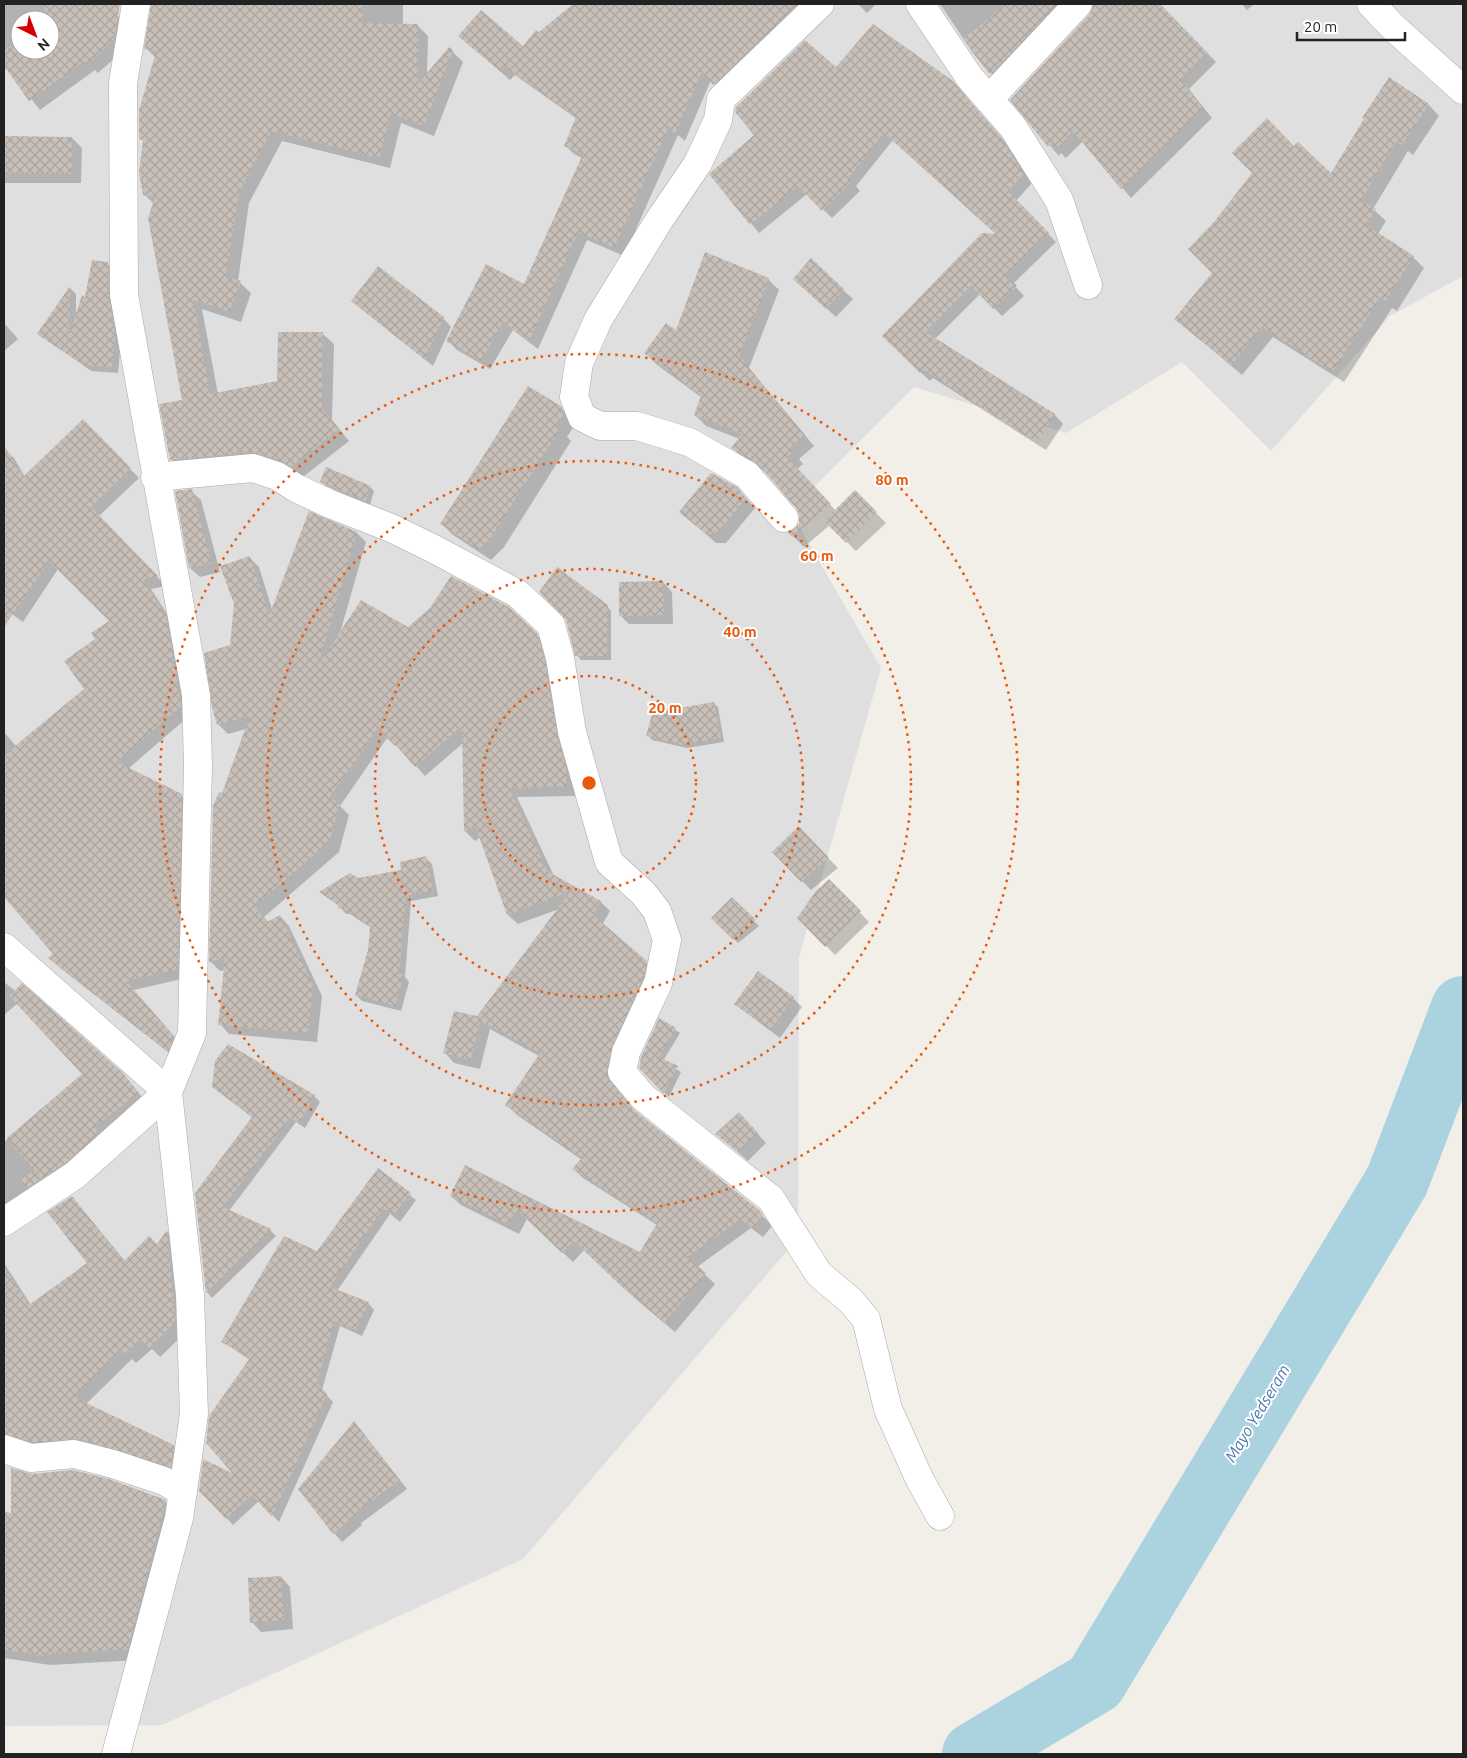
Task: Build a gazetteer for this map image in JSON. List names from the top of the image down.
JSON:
{
  "water": ["Mayo Yedseram"],
  "scale_bar": "20 m",
  "north": "bottom right",
  "rings": [
    "80 m",
    "60 m",
    "40 m",
    "20 m"
  ]
}
